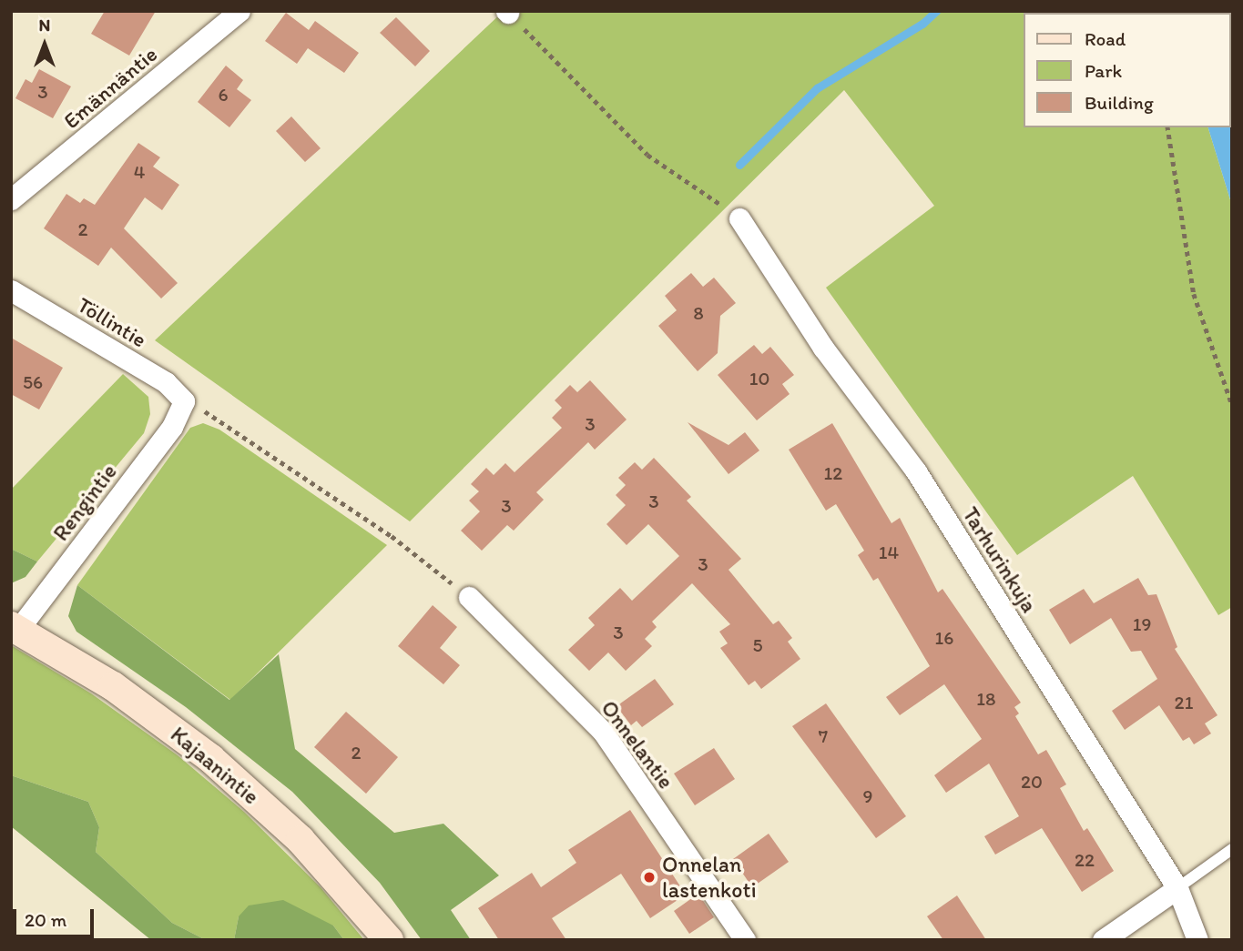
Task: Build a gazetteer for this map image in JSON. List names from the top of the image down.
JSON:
{
  "streets": {
    "main road": ["Kajaanintie"],
    "street": [
      "Emännäntie",
      "Töllintie",
      "Rengintie",
      "Tarhurinkuja",
      "Onnelantie"
    ]
  },
  "crossings": [
    ["Töllintie", "Rengintie"],
    ["Rengintie", "Kajaanintie"]
  ],
  "places": ["Onnelan lastenkoti"],
  "house_numbers": [
    "3",
    "6",
    "4",
    "2",
    "8",
    "10",
    "56",
    "3",
    "12",
    "3",
    "3",
    "14",
    "3",
    "19",
    "3",
    "16",
    "5",
    "18",
    "21",
    "7",
    "2",
    "20",
    "9",
    "22"
  ],
  "legend": ["Road", "Park", "Building"],
  "scale_bar": "20 m",
  "north": "top"
}
